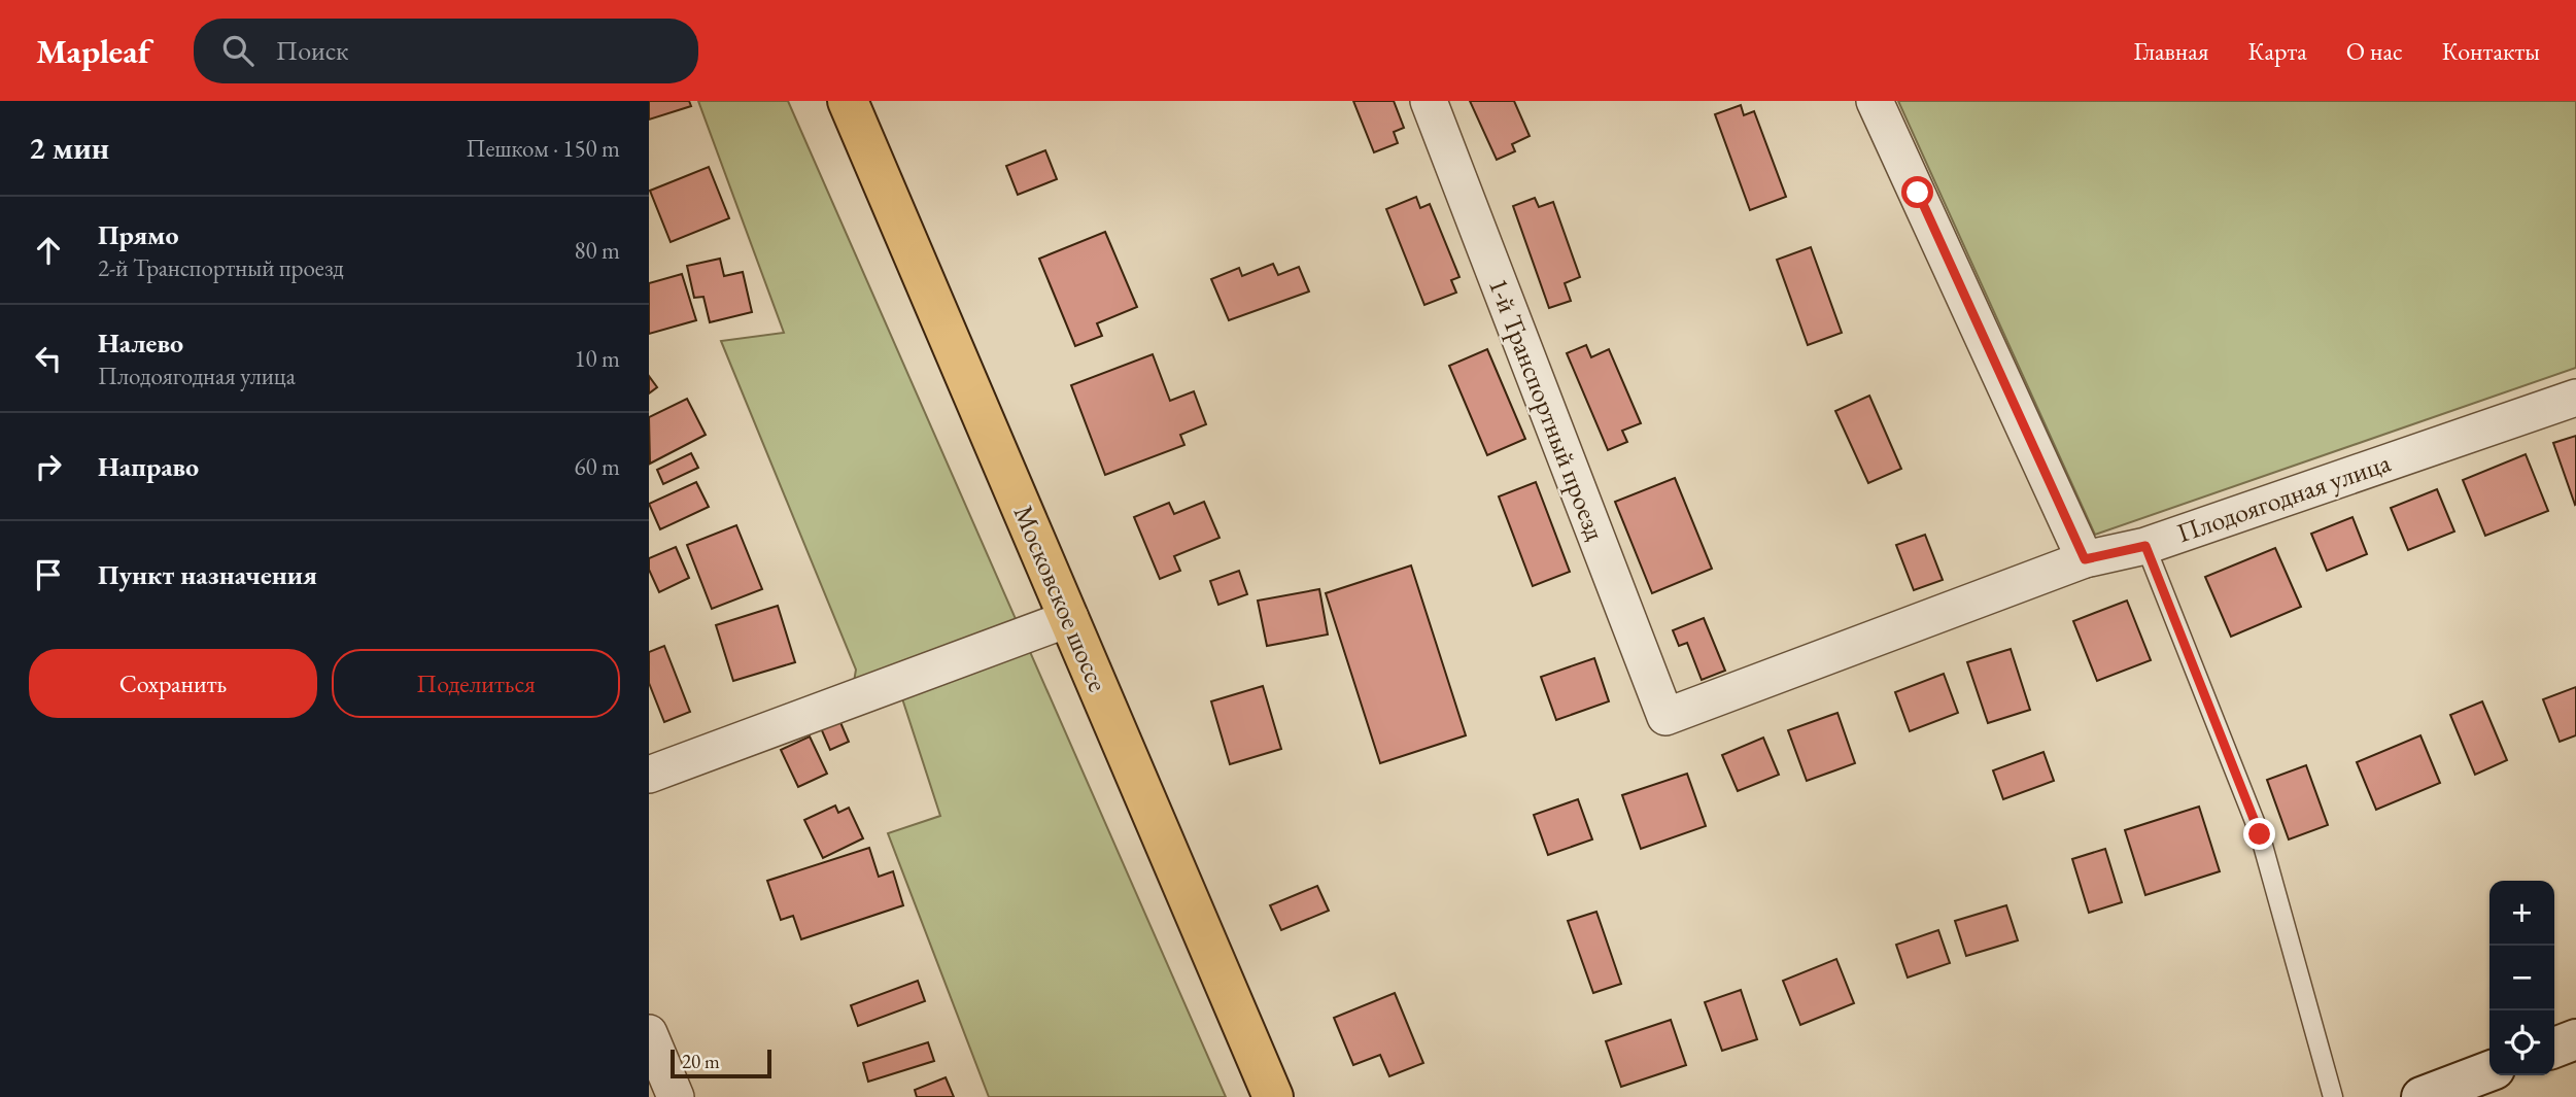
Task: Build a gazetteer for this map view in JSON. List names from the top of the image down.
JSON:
{
  "streets": {
    "main road": ["Московское шоссе"],
    "street": ["1-й Транспортный проезд", "Плодоягодная улица"]
  },
  "crossings": [
    ["1-й Транспортный проезд", "Плодоягодная улица"]
  ],
  "scale_bar": "20 m",
  "page": {
    "header": "Mapleaf",
    "search": "Поиск",
    "nav": [
      "Главная",
      "Карта",
      "О нас",
      "Контакты"
    ],
    "heading": ["2 мин", "Пешком · 150 m"],
    "list": [
      ["Прямо", "2-й Транспортный проезд", "80 m"],
      ["Налево", "Плодоягодная улица", "10 m"],
      ["Направо", "60 m"],
      "Пункт назначения"
    ],
    "buttons": ["Сохранить", "Поделиться"],
    "map_buttons": ["+", "−"],
    "scale": "20 m"
  }
}
